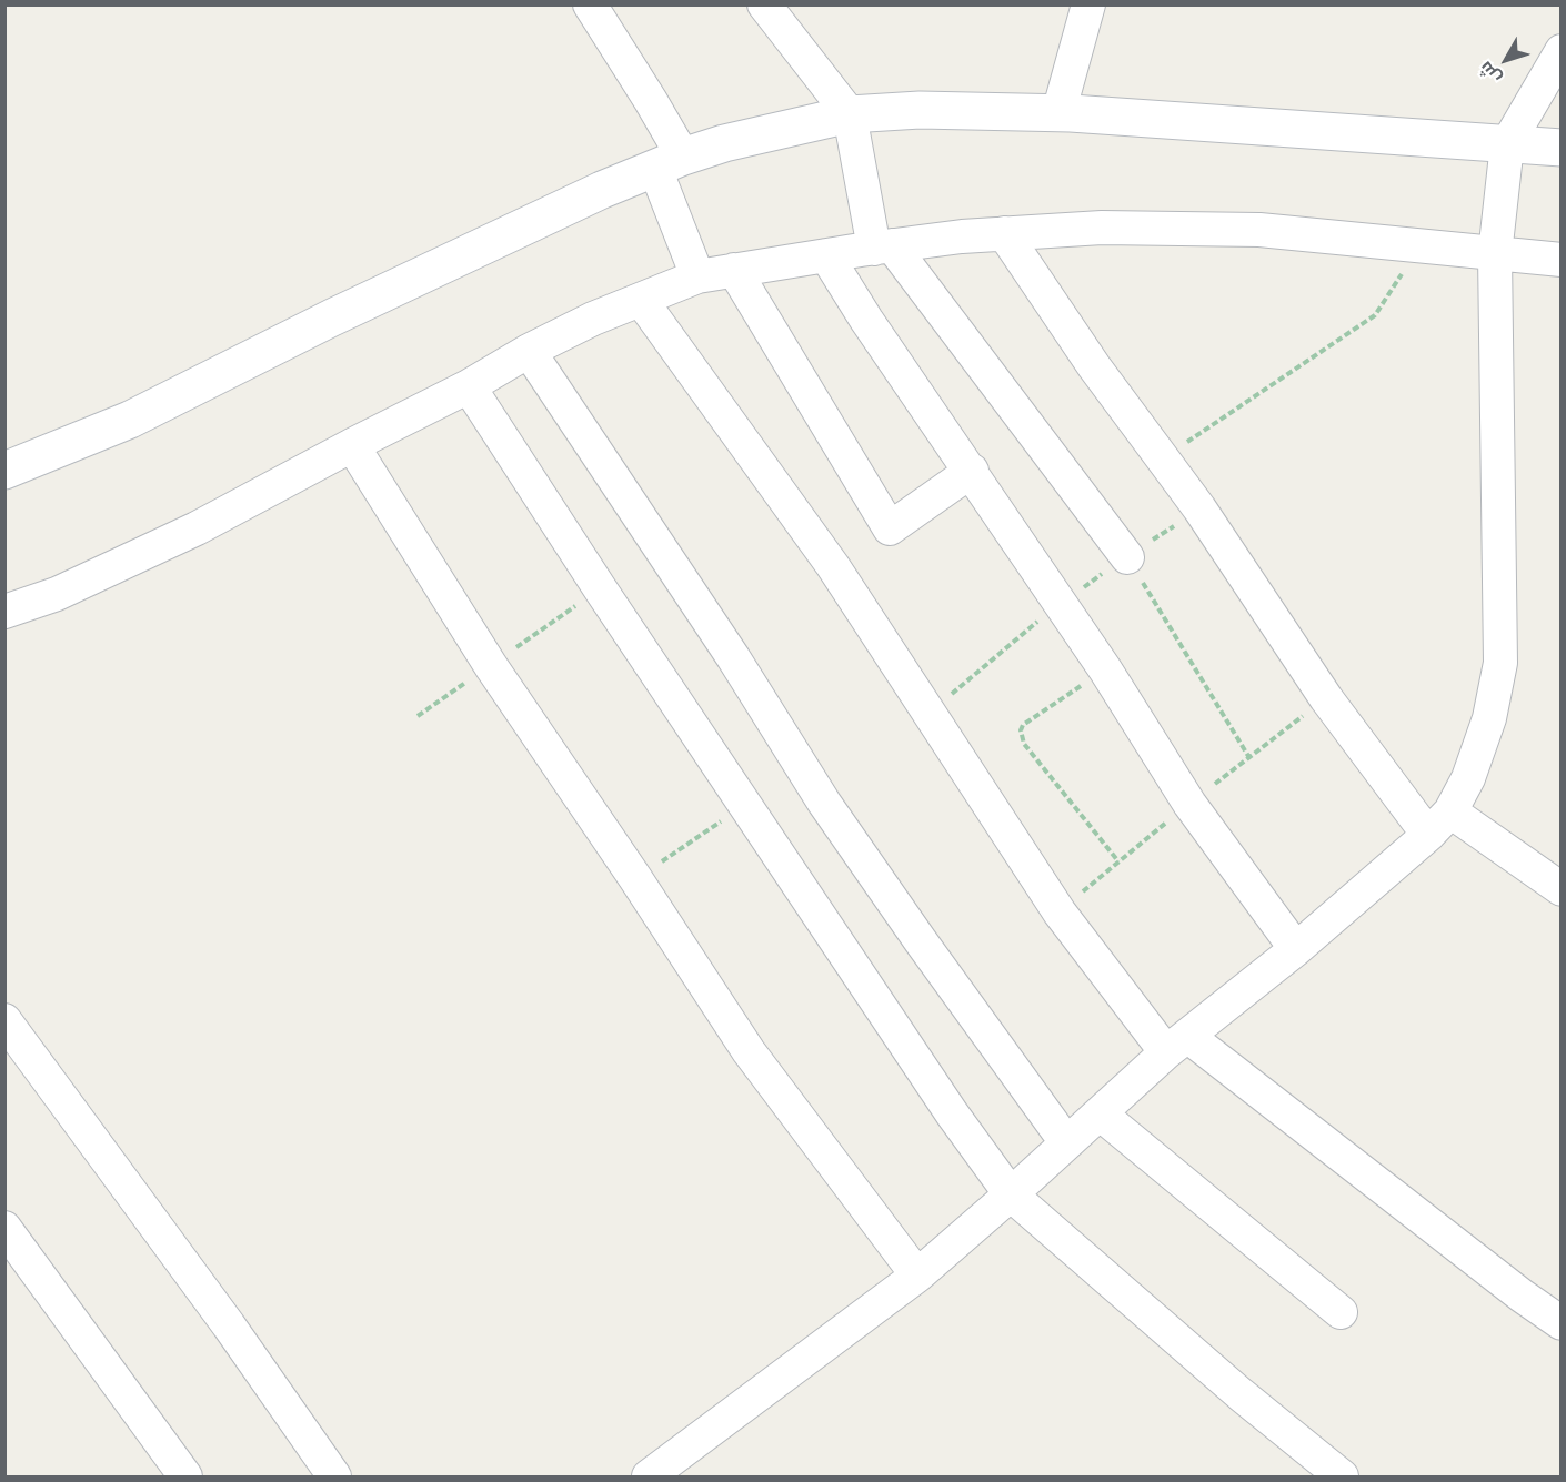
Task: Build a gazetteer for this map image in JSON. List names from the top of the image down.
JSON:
{
  "north": "bottom left"
}
